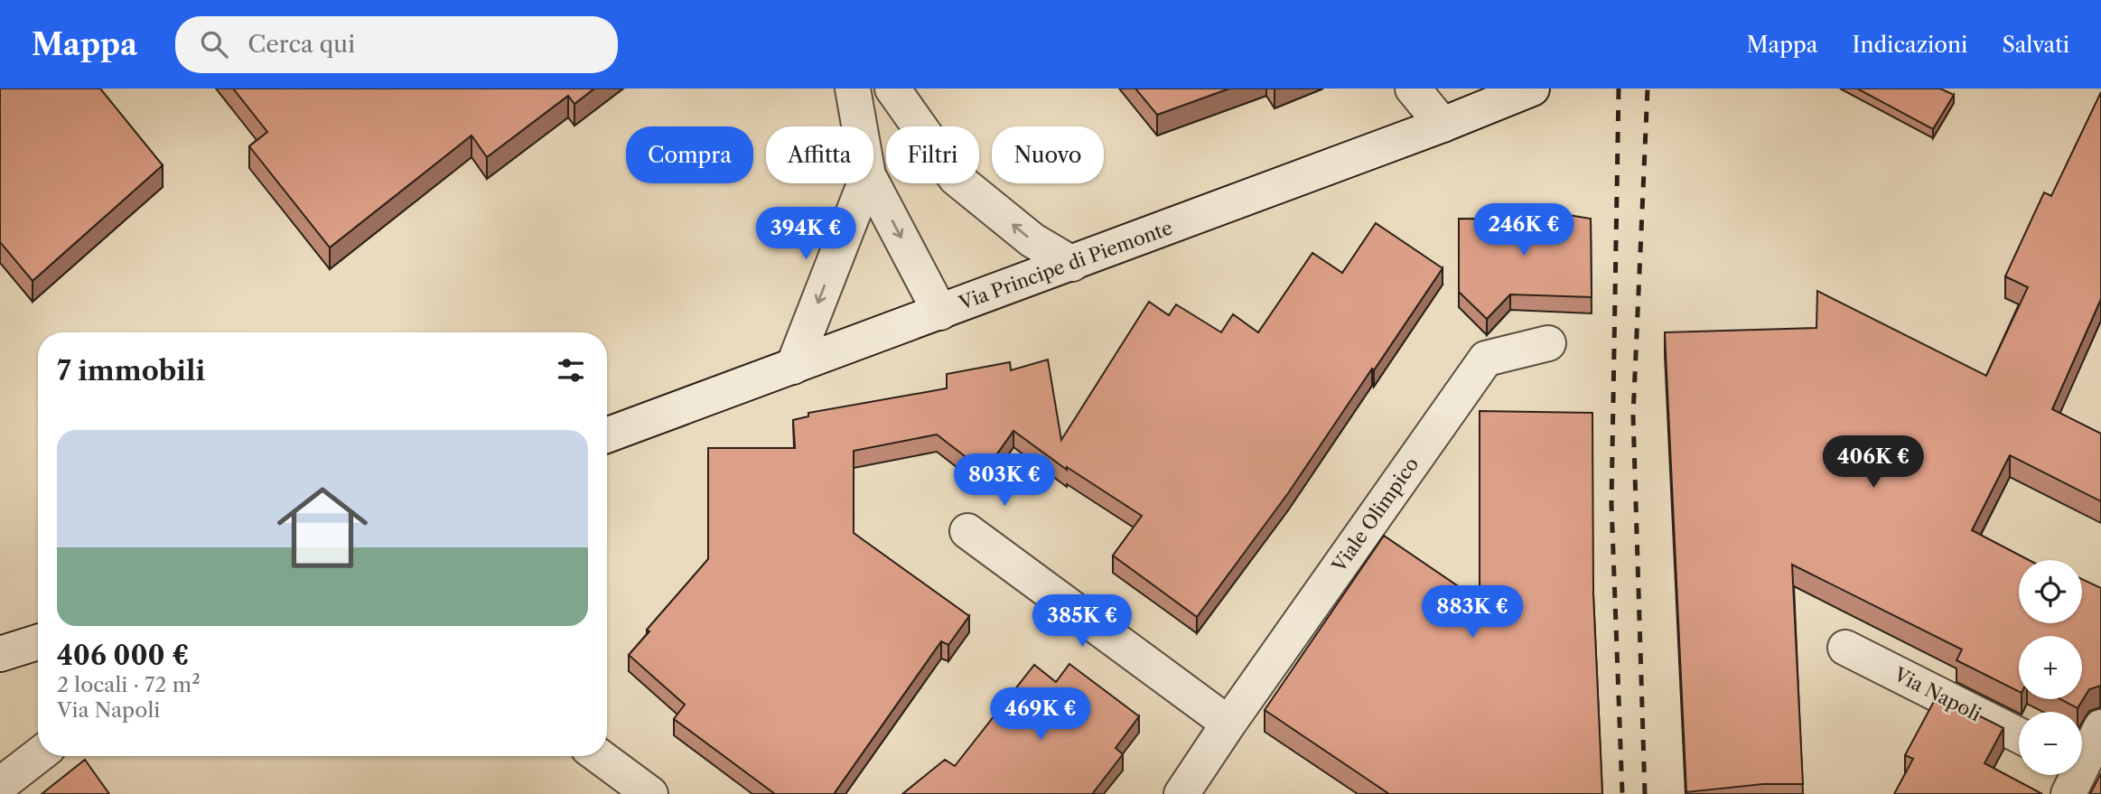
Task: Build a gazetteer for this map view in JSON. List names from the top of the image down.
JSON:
{
  "streets": {
    "street": ["Via Principe di Piemonte", "Viale Olimpico", "Via Napoli"]
  },
  "page": {
    "header": "Mappa",
    "search": "Cerca qui",
    "nav": ["Mappa", "Indicazioni", "Salvati"],
    "chip": [
      "Compra",
      "Affitta",
      "Filtri",
      "Nuovo"
    ],
    "price": [
      "246K €",
      "394K €",
      "406K €",
      "803K €",
      "883K €",
      "385K €",
      "469K €"
    ],
    "heading": "7 immobili",
    "list": [
      {
        "name": "406 000 €",
        "note": "2 locali · 72 m² · Via Napoli"
      }
    ],
    "map_buttons": ["+", "−"]
  }
}
